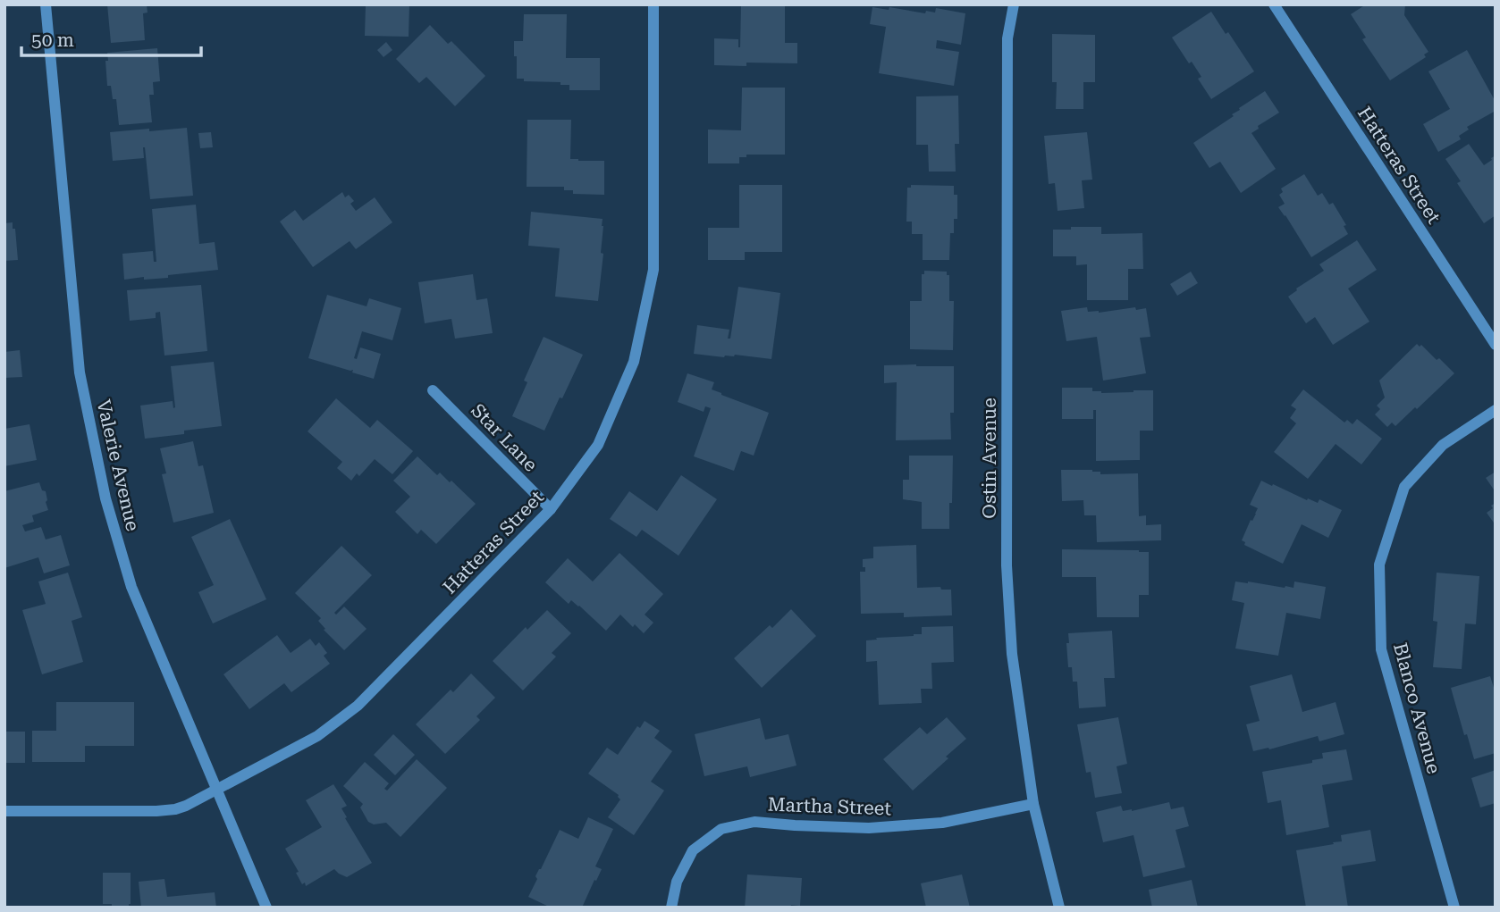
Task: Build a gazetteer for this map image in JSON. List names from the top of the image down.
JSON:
{
  "streets": {
    "street": [
      "Hatteras Street",
      "Star Lane",
      "Ostin Avenue",
      "Valerie Avenue",
      "Blanco Avenue",
      "Martha Street"
    ]
  },
  "crossings": [
    ["Hatteras Street", "Star Lane"],
    ["Hatteras Street", "Valerie Avenue"],
    ["Ostin Avenue", "Martha Street"]
  ],
  "scale_bar": "50 m"
}
